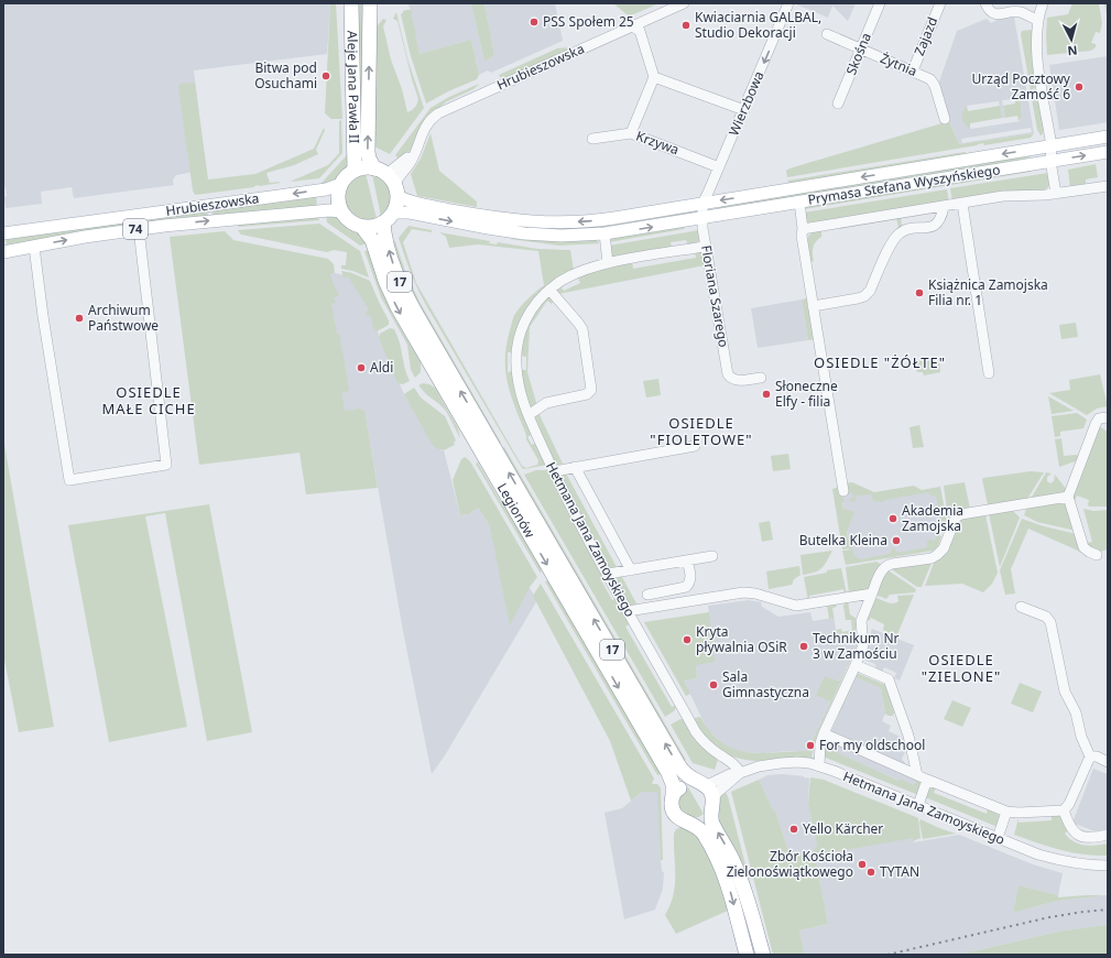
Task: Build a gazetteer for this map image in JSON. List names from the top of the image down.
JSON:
{
  "streets": {
    "highway": ["Aleje Jana Pawła II", "17", "Legionów"],
    "main road": ["Hrubieszowska", "Prymasa Stefana Wyszyńskiego", "74"],
    "street": [
      "Zajazd",
      "Skośna",
      "Żytnia",
      "Wierzbowa",
      "Krzywa",
      "Floriana Szarego",
      "Hetmana Jana Zamoyskiego"
    ]
  },
  "crossings": [
    ["Zajazd", "Żytnia"],
    ["Skośna", "Żytnia"],
    ["Hrubieszowska", "Aleje Jana Pawła II"],
    ["Hrubieszowska", "Prymasa Stefana Wyszyńskiego"],
    ["Hrubieszowska", "17"],
    ["Hrubieszowska", "Legionów"],
    ["Aleje Jana Pawła II", "Prymasa Stefana Wyszyńskiego"],
    ["Aleje Jana Pawła II", "17"],
    ["Aleje Jana Pawła II", "Legionów"],
    ["Wierzbowa", "Krzywa"],
    ["Wierzbowa", "Prymasa Stefana Wyszyńskiego"],
    ["Prymasa Stefana Wyszyńskiego", "17"],
    ["Prymasa Stefana Wyszyńskiego", "Floriana Szarego"],
    ["Prymasa Stefana Wyszyńskiego", "Legionów"],
    ["17", "Legionów"],
    ["17", "Hetmana Jana Zamoyskiego"],
    ["Floriana Szarego", "Hetmana Jana Zamoyskiego"],
    ["Legionów", "Hetmana Jana Zamoyskiego"]
  ],
  "one_way": ["Wierzbowa"],
  "districts": [
    "OSIEDLE \"ŻÓŁTE\"",
    "OSIEDLE MAŁE CICHE",
    "OSIEDLE \"FIOLETOWE\"",
    "OSIEDLE \"ZIELONE\""
  ],
  "places": [
    "PSS Społem 25",
    "Kwiaciarnia GALBAL, Studio Dekoracji",
    "Bitwa pod Osuchami",
    "Urząd Pocztowy Zamość 6",
    "Książnica Zamojska Filia nr. 1",
    "Archiwum Państwowe",
    "Aldi",
    "Słoneczne Elfy - filia",
    "Akademia Zamojska",
    "Butelka Kleina",
    "Kryta pływalnia OSiR",
    "Technikum Nr 3 w Zamościu",
    "Sala Gimnastyczna",
    "For my oldschool",
    "Yello Kärcher",
    "Zbór Kościoła Zielonoświątkowego",
    "TYTAN"
  ],
  "north": "bottom"
}
